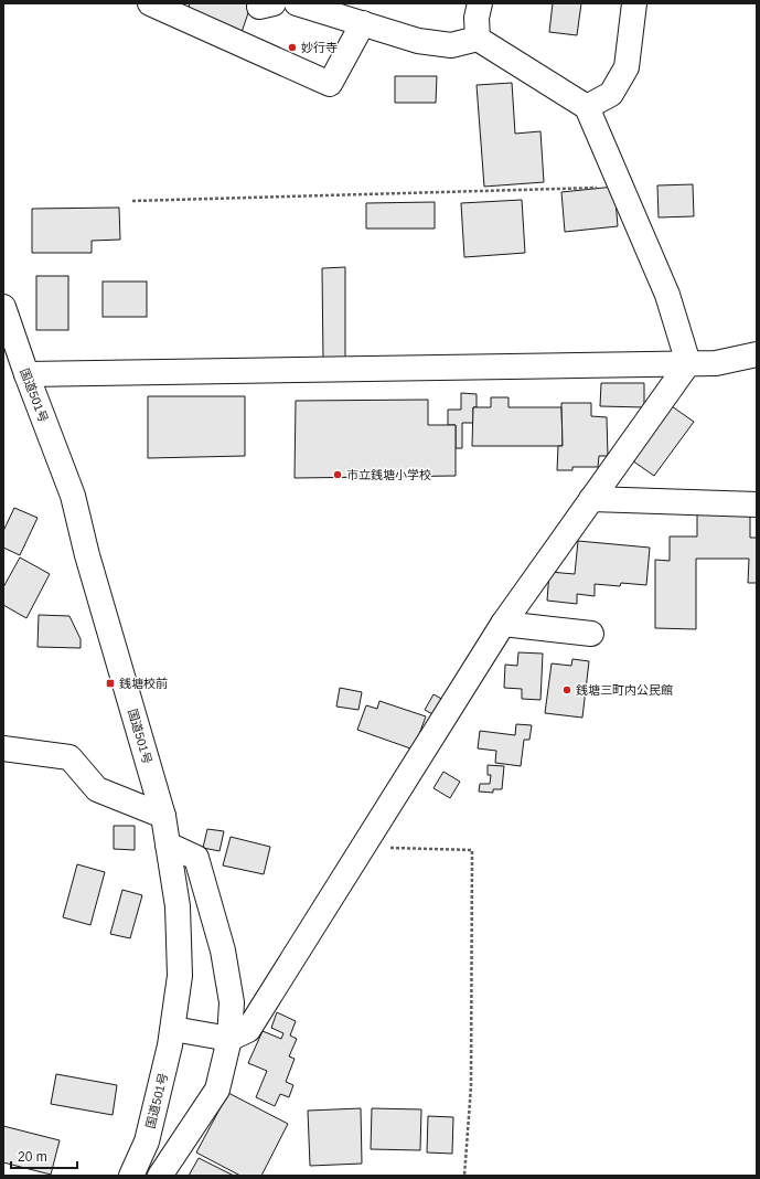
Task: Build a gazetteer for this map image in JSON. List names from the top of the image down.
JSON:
{
  "streets": {
    "main road": ["国道501号"]
  },
  "places": {
    "other": ["妙行寺", "市立銭塘小学校", "銭塘三町内公民館"],
    "transit": ["銭塘校前"]
  },
  "scale_bar": "20 m"
}
